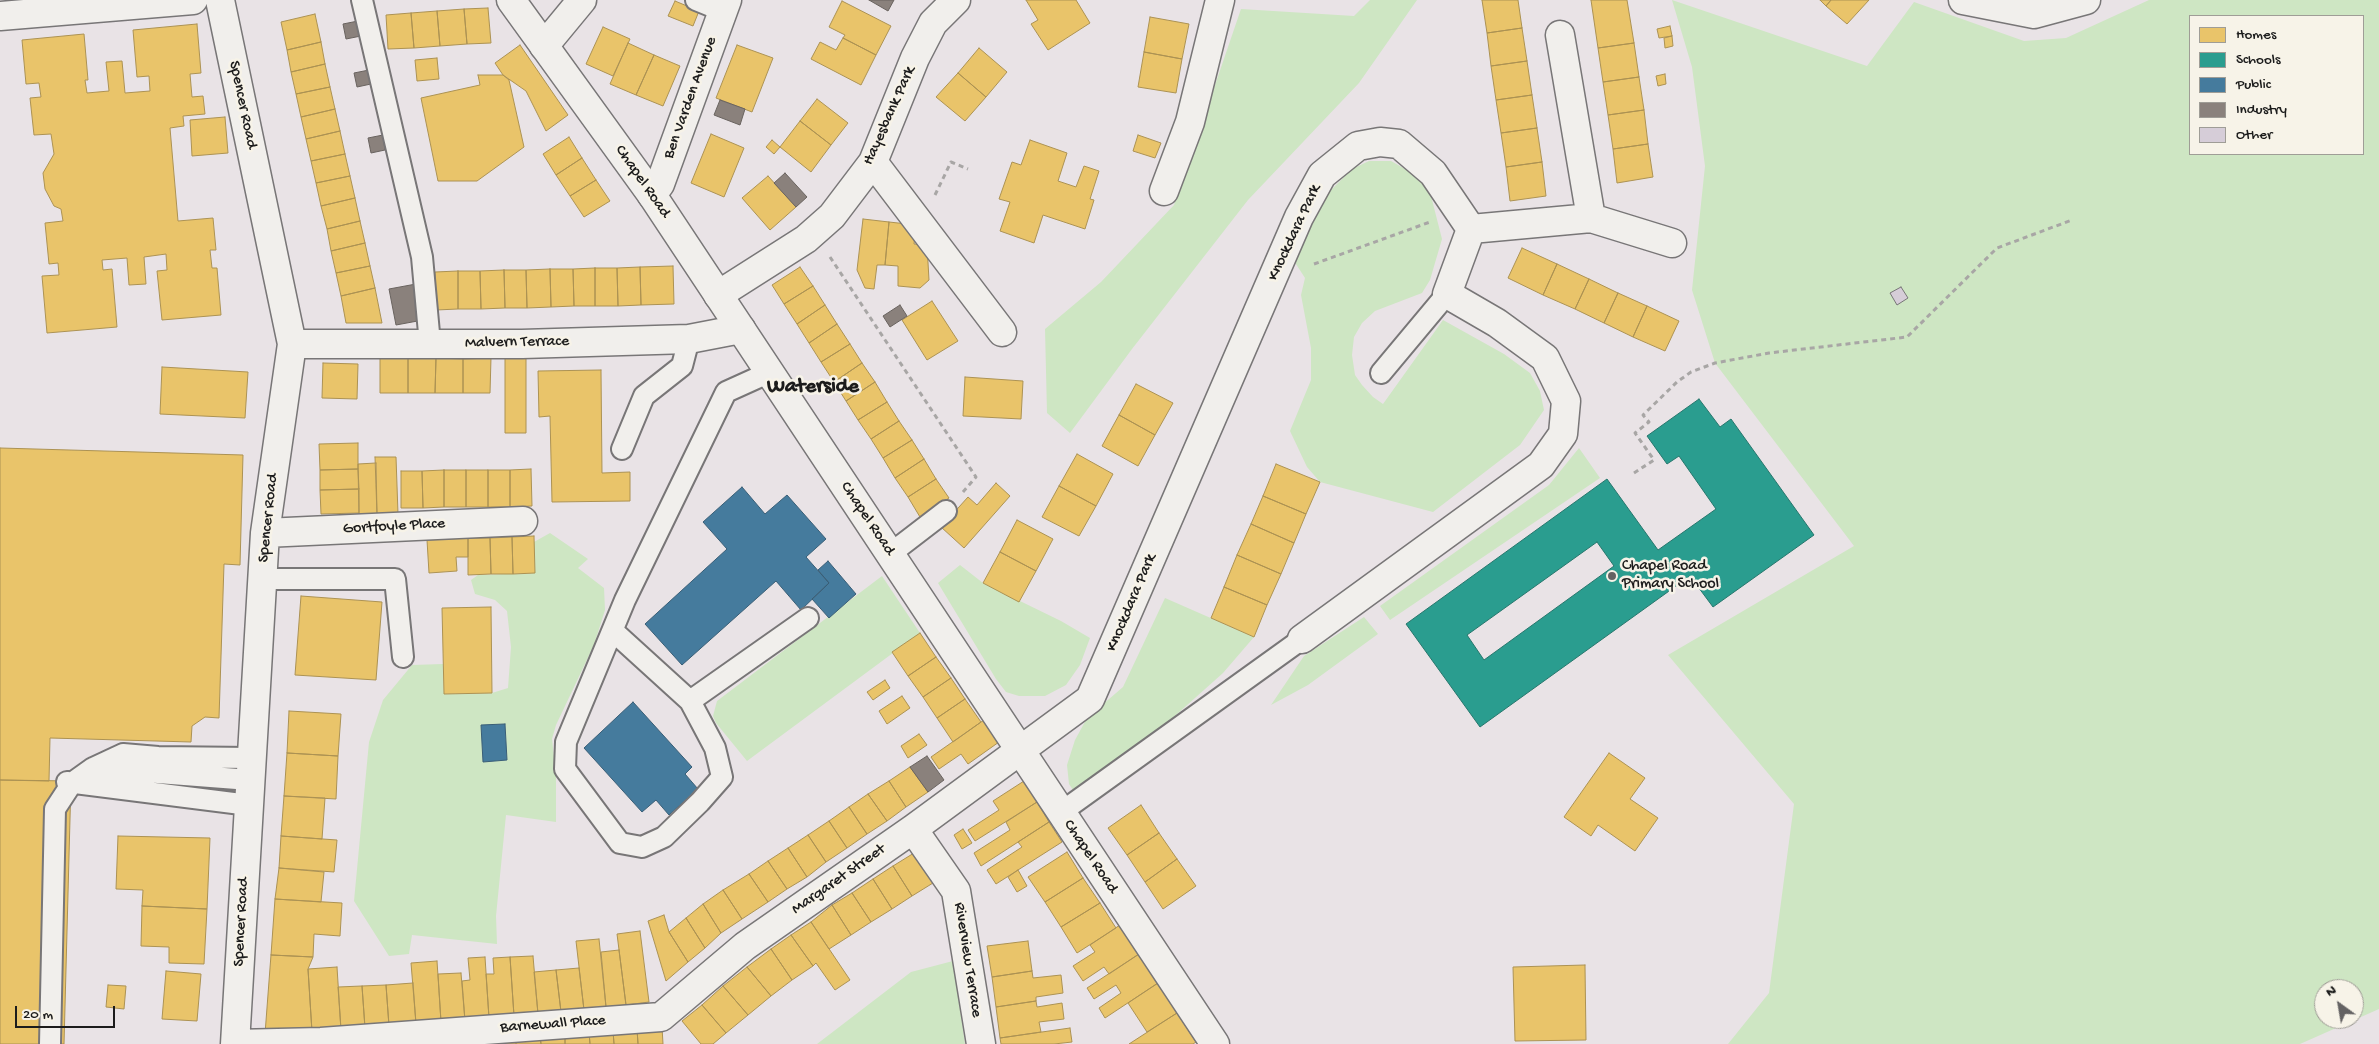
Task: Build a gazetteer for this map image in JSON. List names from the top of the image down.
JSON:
{
  "streets": {
    "street": [
      "Ben Varden Avenue",
      "Spencer Road",
      "Hayesbank Park",
      "Chapel Road",
      "Knockdara Park",
      "Malvern Terrace",
      "Gortfoyle Place",
      "Margaret Street",
      "Riverview Terrace",
      "Barnewall Place"
    ]
  },
  "crossings": [
    ["Ben Varden Avenue", "Chapel Road"],
    ["Spencer Road", "Malvern Terrace"],
    ["Spencer Road", "Gortfoyle Place"],
    ["Spencer Road", "Barnewall Place"],
    ["Hayesbank Park", "Chapel Road"],
    ["Chapel Road", "Knockdara Park"],
    ["Chapel Road", "Malvern Terrace"],
    ["Chapel Road", "Margaret Street"],
    ["Knockdara Park", "Margaret Street"],
    ["Margaret Street", "Riverview Terrace"],
    ["Margaret Street", "Barnewall Place"]
  ],
  "districts": ["Waterside"],
  "places": ["Chapel Road Primary School"],
  "legend": [
    "Homes",
    "Schools",
    "Public",
    "Industry",
    "Other"
  ],
  "scale_bar": "20 m",
  "north": "top left"
}
